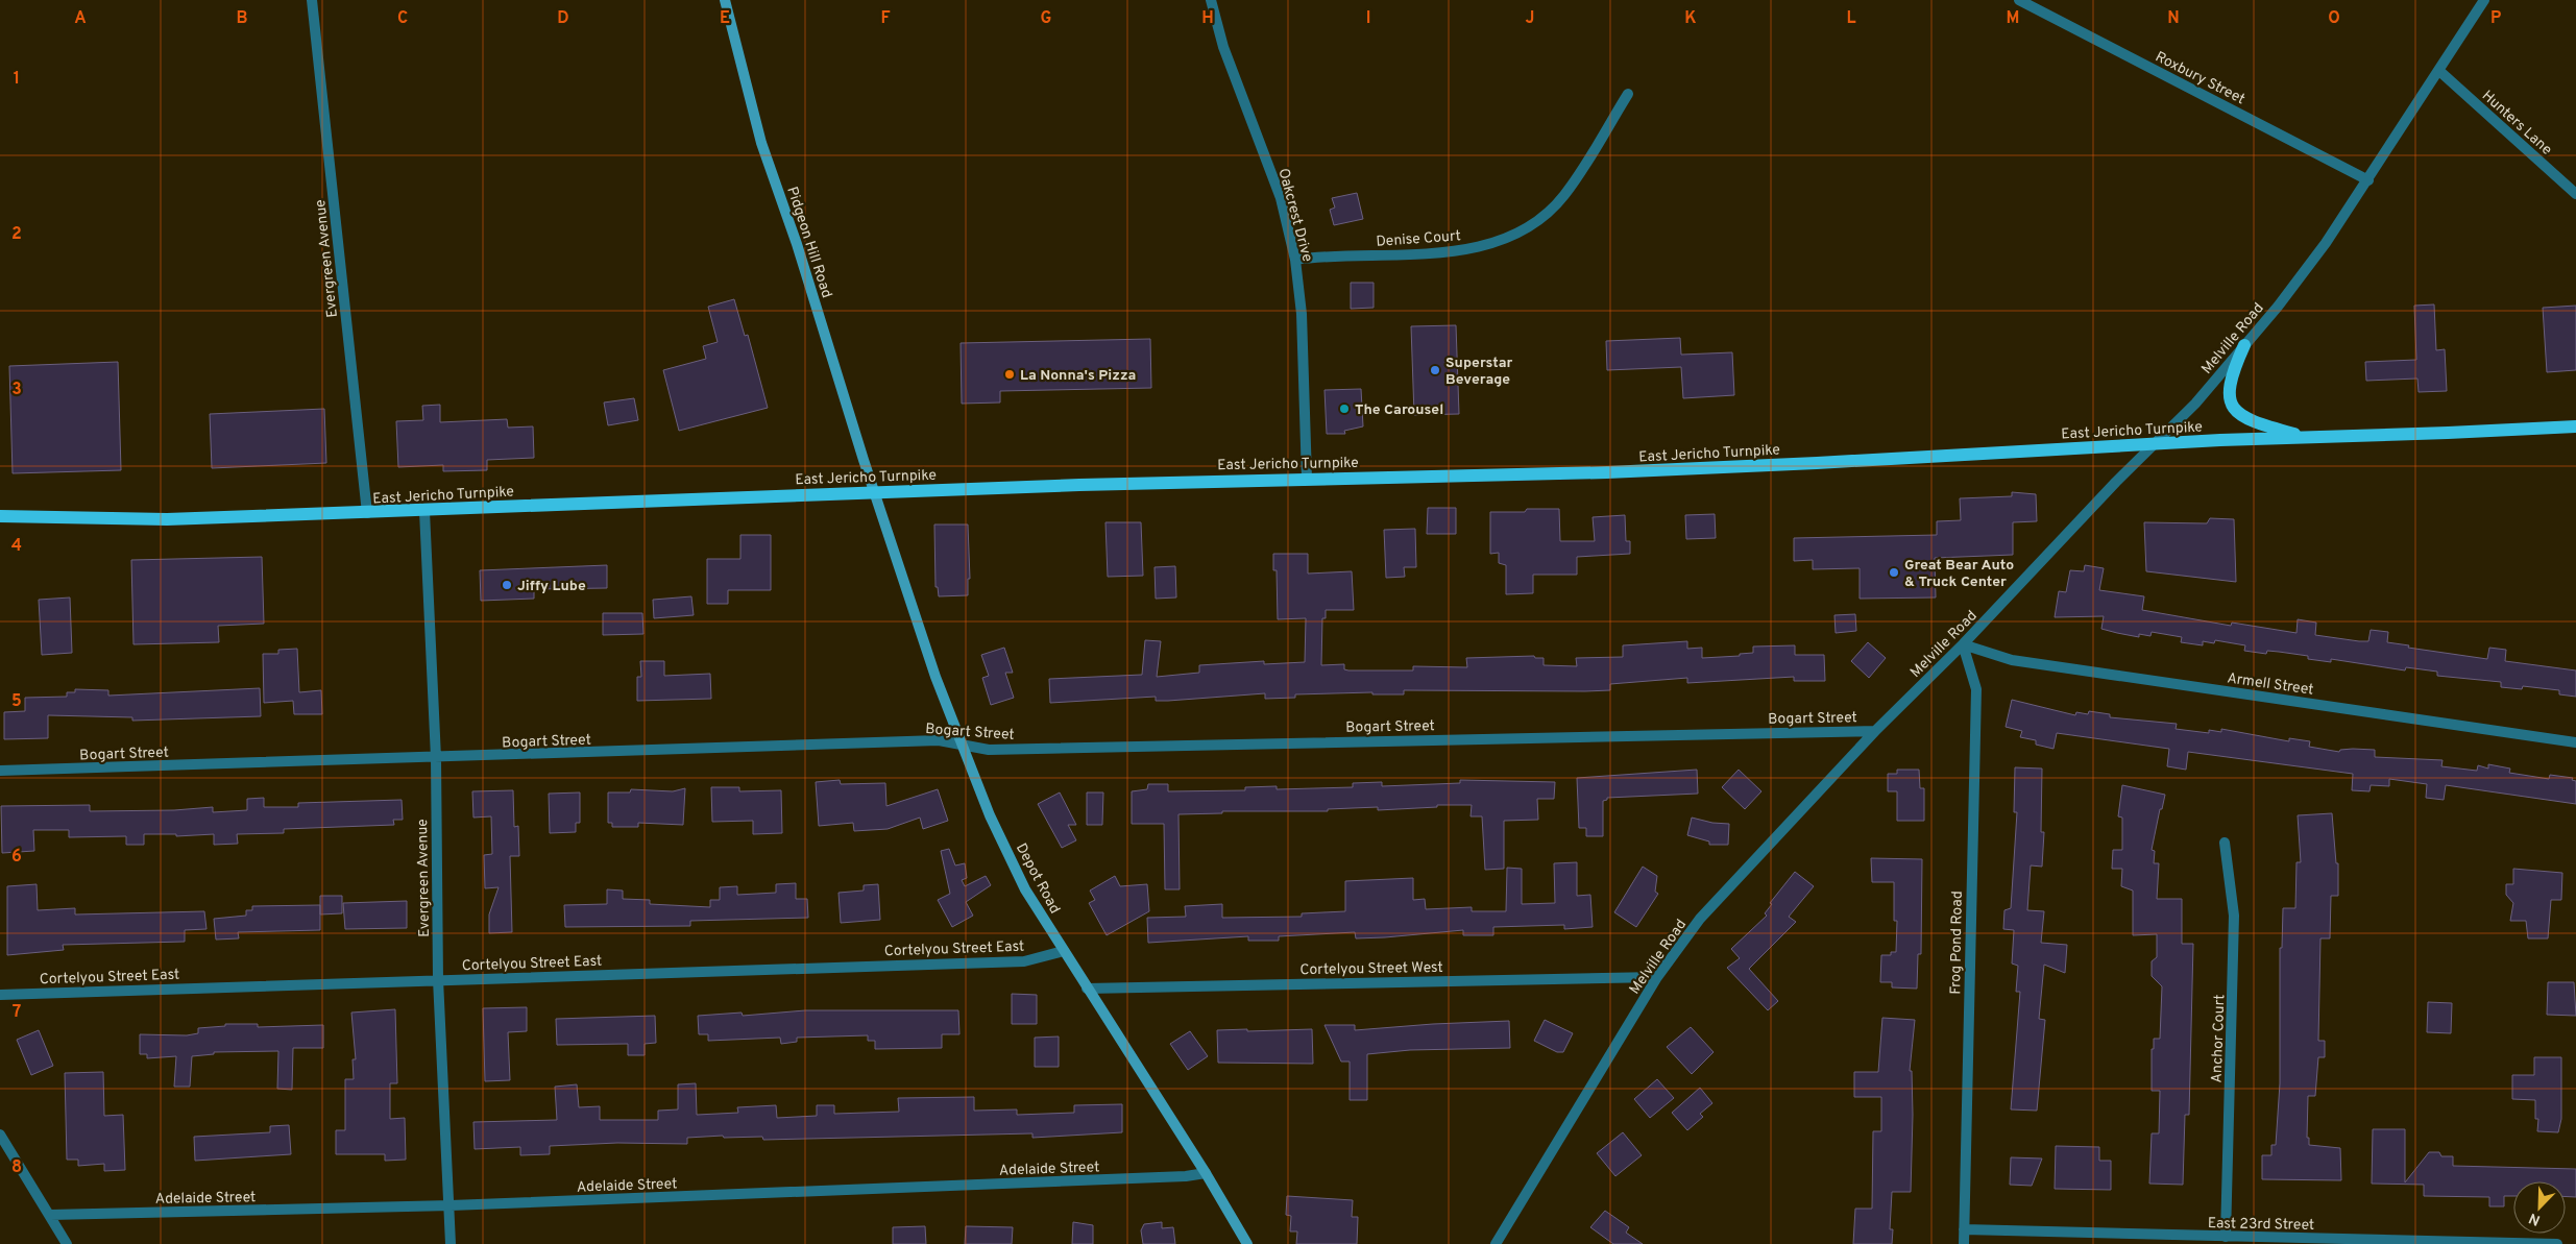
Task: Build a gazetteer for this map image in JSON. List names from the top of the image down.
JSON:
{
  "streets": {
    "main road": ["East Jericho Turnpike"],
    "street": [
      "Roxbury Street",
      "Hunters Lane",
      "Oakcrest Drive",
      "Denise Court",
      "Pidgeon Hill Road",
      "Evergreen Avenue",
      "Melville Road",
      "Armell Street",
      "Bogart Street",
      "Depot Road",
      "Frog Pond Road",
      "Cortelyou Street East",
      "Cortelyou Street West",
      "Anchor Court",
      "Adelaide Street",
      "East 23rd Street"
    ]
  },
  "crossings": [
    ["Roxbury Street", "Melville Road"],
    ["Hunters Lane", "Melville Road"],
    ["Oakcrest Drive", "Denise Court"],
    ["Oakcrest Drive", "East Jericho Turnpike"],
    ["Pidgeon Hill Road", "East Jericho Turnpike"],
    ["Pidgeon Hill Road", "Depot Road"],
    ["Evergreen Avenue", "East Jericho Turnpike"],
    ["Evergreen Avenue", "Bogart Street"],
    ["Evergreen Avenue", "Cortelyou Street East"],
    ["Evergreen Avenue", "Adelaide Street"],
    ["Melville Road", "East Jericho Turnpike"],
    ["Melville Road", "Armell Street"],
    ["Melville Road", "Bogart Street"],
    ["Melville Road", "Frog Pond Road"],
    ["Melville Road", "Cortelyou Street West"],
    ["East Jericho Turnpike", "Depot Road"],
    ["Armell Street", "Frog Pond Road"],
    ["Bogart Street", "Depot Road"],
    ["Depot Road", "Cortelyou Street East"],
    ["Depot Road", "Cortelyou Street West"],
    ["Depot Road", "Adelaide Street"],
    ["Frog Pond Road", "East 23rd Street"],
    ["Anchor Court", "East 23rd Street"]
  ],
  "places": [
    "Superstar Beverage",
    "La Nonna's Pizza",
    "The Carousel",
    "Great Bear Auto & Truck Center",
    "Jiffy Lube"
  ],
  "north": "bottom left",
  "grid": {
    "columns": [
      "A",
      "B",
      "C",
      "D",
      "E",
      "F",
      "G",
      "H",
      "I",
      "J",
      "K",
      "L",
      "M",
      "N",
      "O",
      "P"
    ],
    "rows": [
      "1",
      "2",
      "3",
      "4",
      "5",
      "6",
      "7",
      "8"
    ]
  }
}
